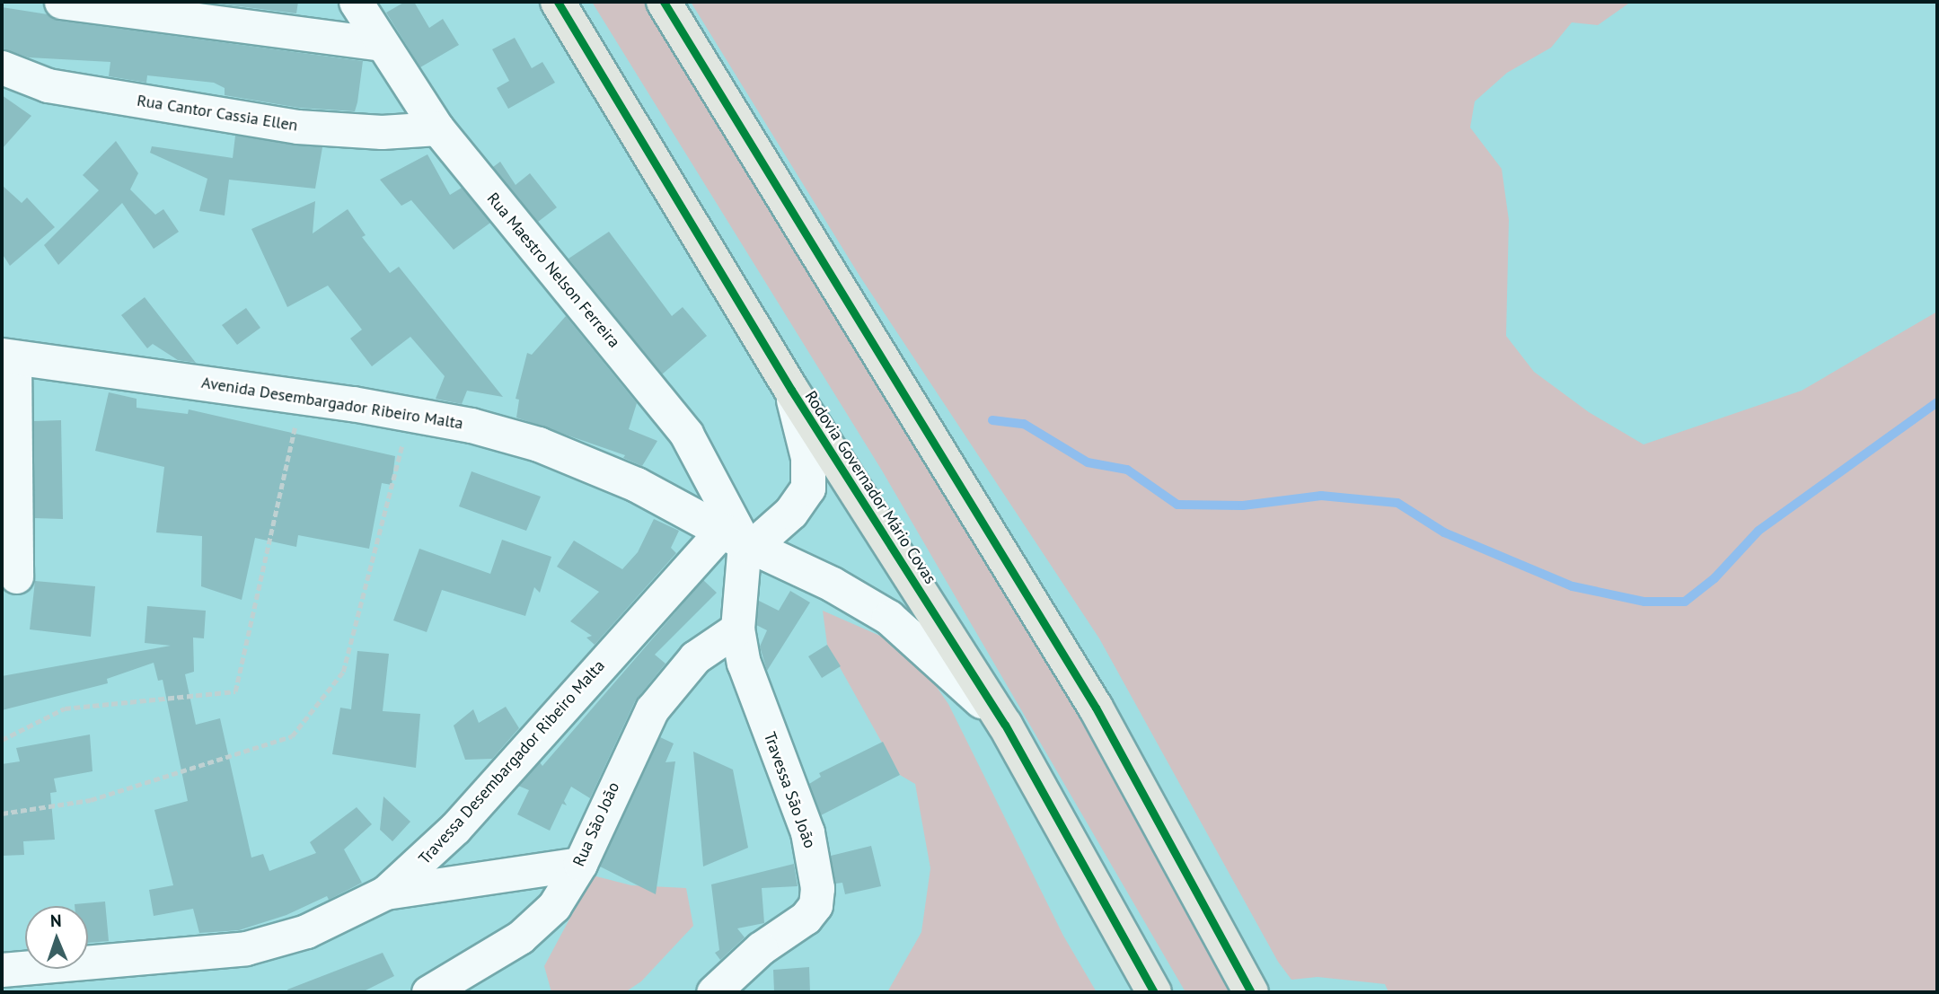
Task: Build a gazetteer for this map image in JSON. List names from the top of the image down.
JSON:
{
  "streets": {
    "highway": ["Rodovia Governador Mário Covas"],
    "main road": ["Avenida Desembargador Ribeiro Malta"],
    "street": [
      "Rua Cantor Cassia Ellen",
      "Rua Maestro Nelson Ferreira",
      "Travessa Desembargador Ribeiro Malta",
      "Travessa São João",
      "Rua São João"
    ]
  },
  "crossings": [
    ["Rua Cantor Cassia Ellen", "Rua Maestro Nelson Ferreira"],
    ["Rua Maestro Nelson Ferreira", "Avenida Desembargador Ribeiro Malta"],
    ["Rua Maestro Nelson Ferreira", "Travessa Desembargador Ribeiro Malta"],
    ["Rua Maestro Nelson Ferreira", "Travessa São João"],
    ["Avenida Desembargador Ribeiro Malta", "Rodovia Governador Mário Covas"],
    ["Avenida Desembargador Ribeiro Malta", "Travessa Desembargador Ribeiro Malta"],
    ["Avenida Desembargador Ribeiro Malta", "Travessa São João"],
    ["Travessa Desembargador Ribeiro Malta", "Travessa São João"],
    ["Travessa São João", "Rua São João"]
  ],
  "north": "top"
}
